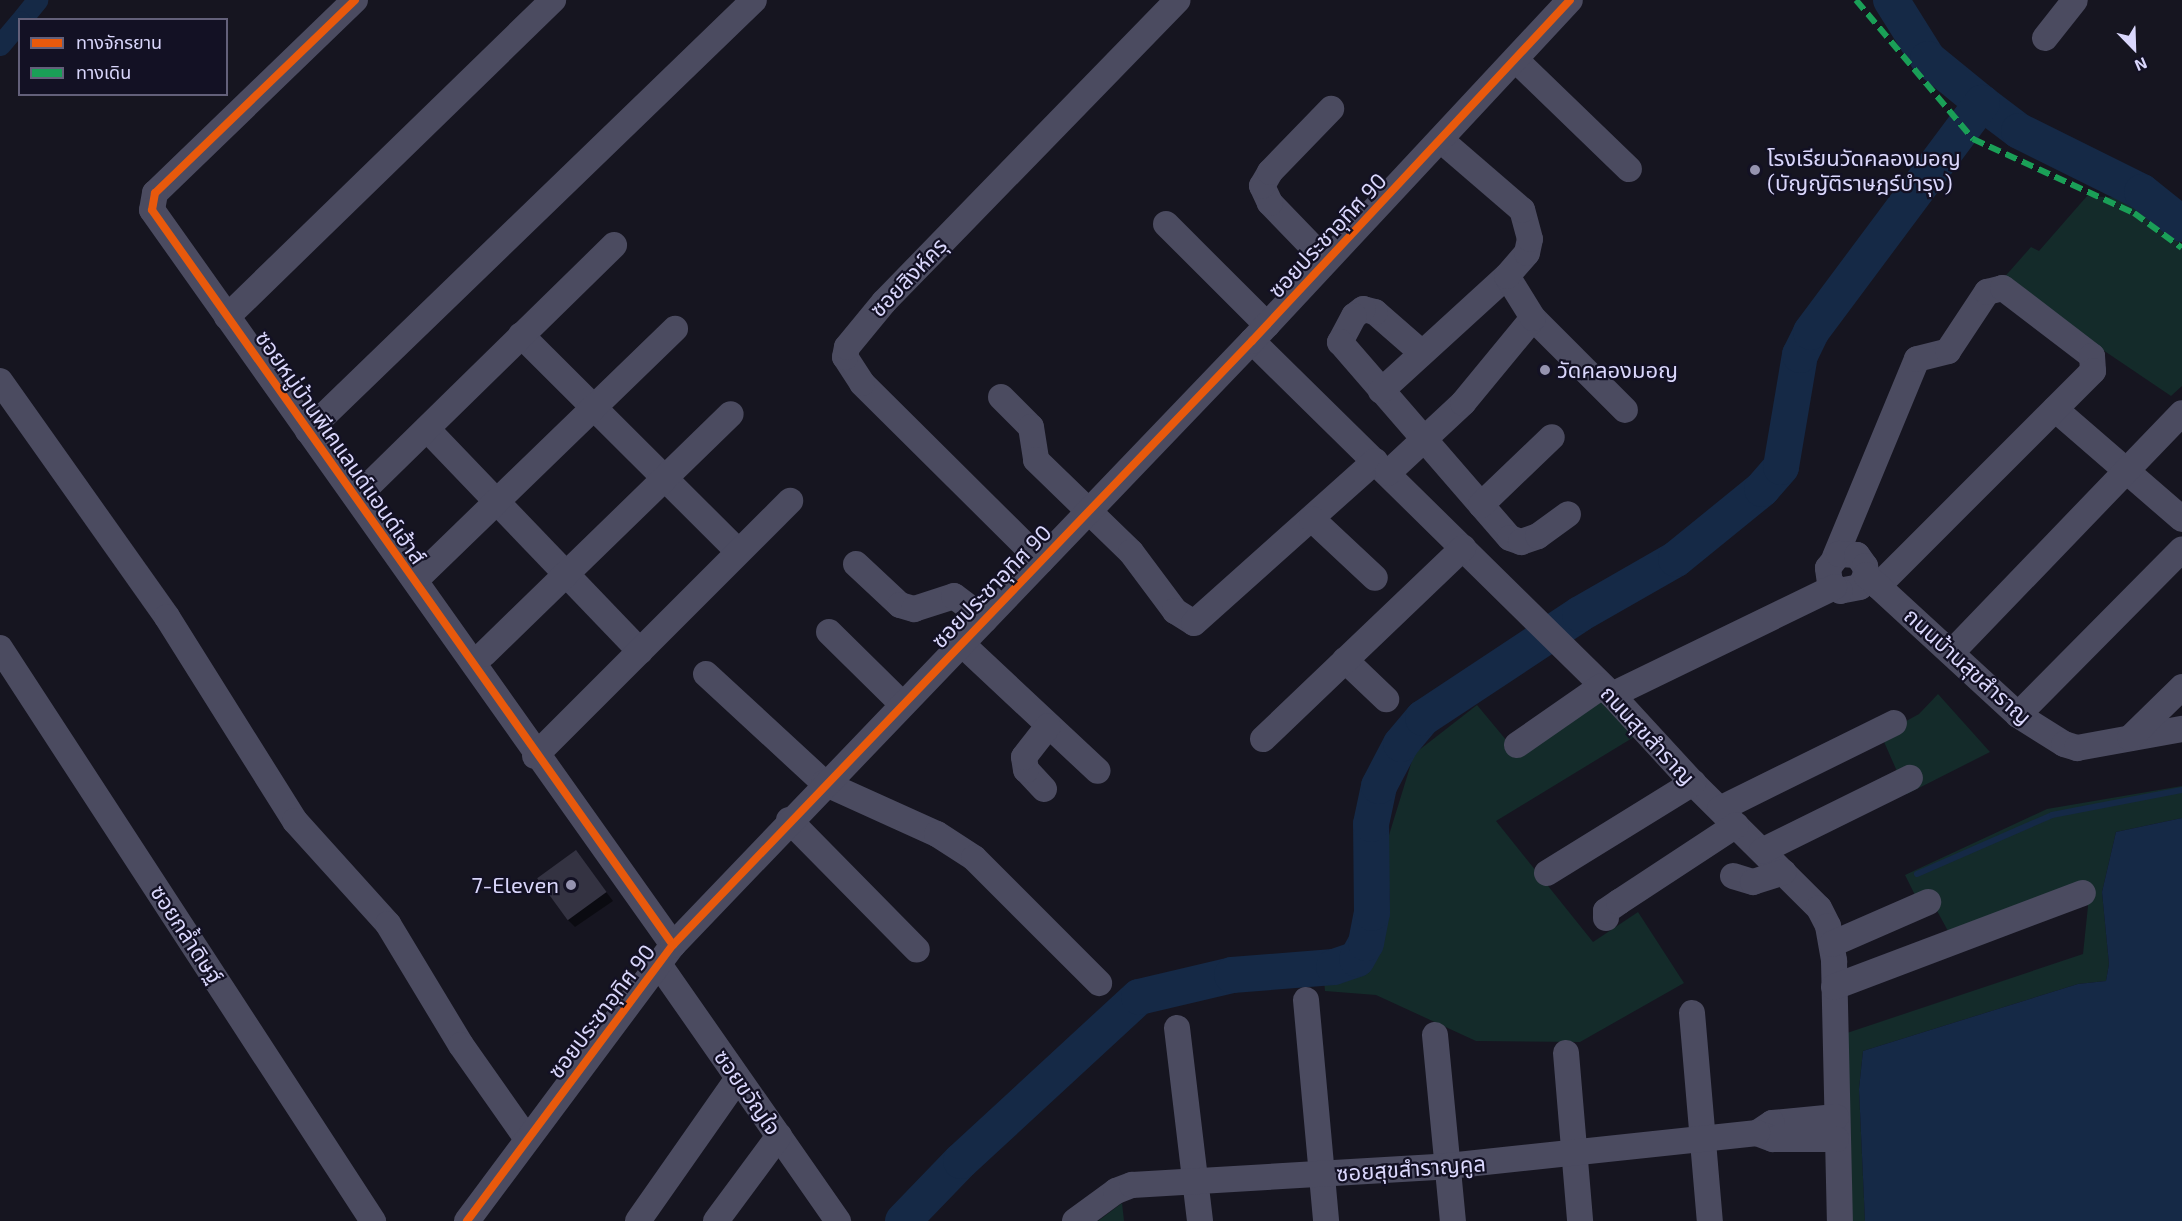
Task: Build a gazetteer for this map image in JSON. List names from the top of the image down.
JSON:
{
  "streets": {
    "street": [
      "ซอยประชาอุทิศ 90",
      "ซอยสิงห์ครุ",
      "ซอยหมู่บ้านพีเคแลนด์แอนด์เฮ้าส์",
      "ถนนบ้านสุขสำราญ",
      "ถนนสุขสำราญ",
      "ซอยกล้ำดิษฐ์",
      "ซอยขวัญใจ",
      "ซอยสุขสำราญคูล"
    ]
  },
  "crossings": [
    ["ซอยประชาอุทิศ 90", "ซอยสิงห์ครุ"],
    ["ซอยประชาอุทิศ 90", "ซอยหมู่บ้านพีเคแลนด์แอนด์เฮ้าส์"],
    ["ซอยประชาอุทิศ 90", "ถนนสุขสำราญ"],
    ["ซอยประชาอุทิศ 90", "ซอยขวัญใจ"],
    ["ซอยหมู่บ้านพีเคแลนด์แอนด์เฮ้าส์", "ซอยขวัญใจ"],
    ["ถนนสุขสำราญ", "ซอยสุขสำราญคูล"]
  ],
  "places": ["โรงเรียนวัดคลองมอญ (บัญญัติราษฎร์บำรุง)", "วัดคลองมอญ", "7-Eleven"],
  "legend": ["ทางจักรยาน", "ทางเดิน"],
  "north": "bottom right"
}
